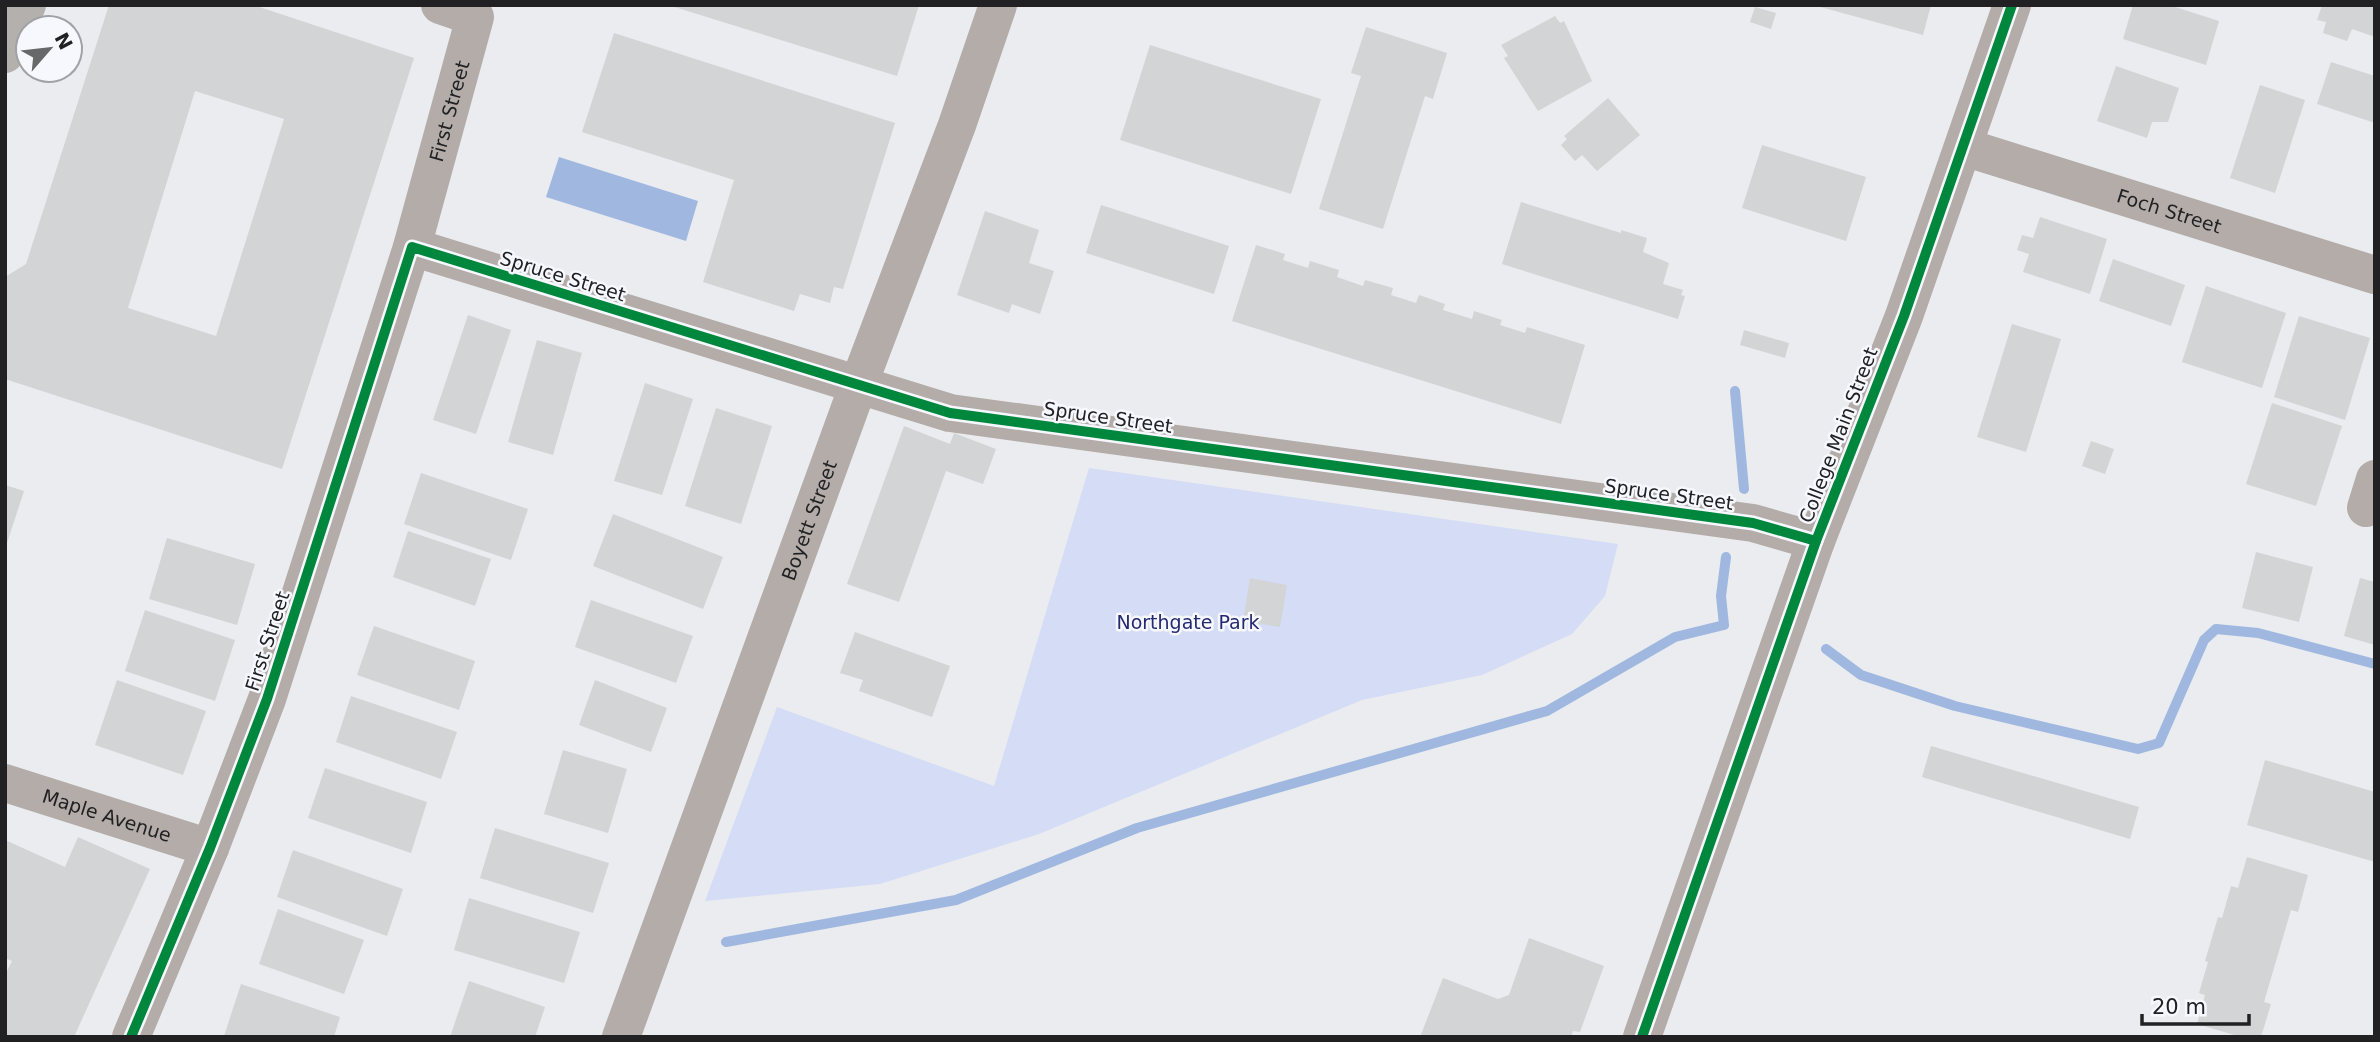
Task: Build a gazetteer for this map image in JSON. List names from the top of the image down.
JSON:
{
  "streets": {
    "street": [
      "First Street",
      "Foch Street",
      "Spruce Street",
      "College Main Street",
      "Boyett Street",
      "Maple Avenue"
    ]
  },
  "crossings": [
    ["First Street", "Spruce Street"],
    ["First Street", "Maple Avenue"],
    ["Foch Street", "College Main Street"],
    ["Spruce Street", "College Main Street"],
    ["Spruce Street", "Boyett Street"]
  ],
  "parks": ["Northgate Park"],
  "scale_bar": "20 m",
  "north": "top right"
}
